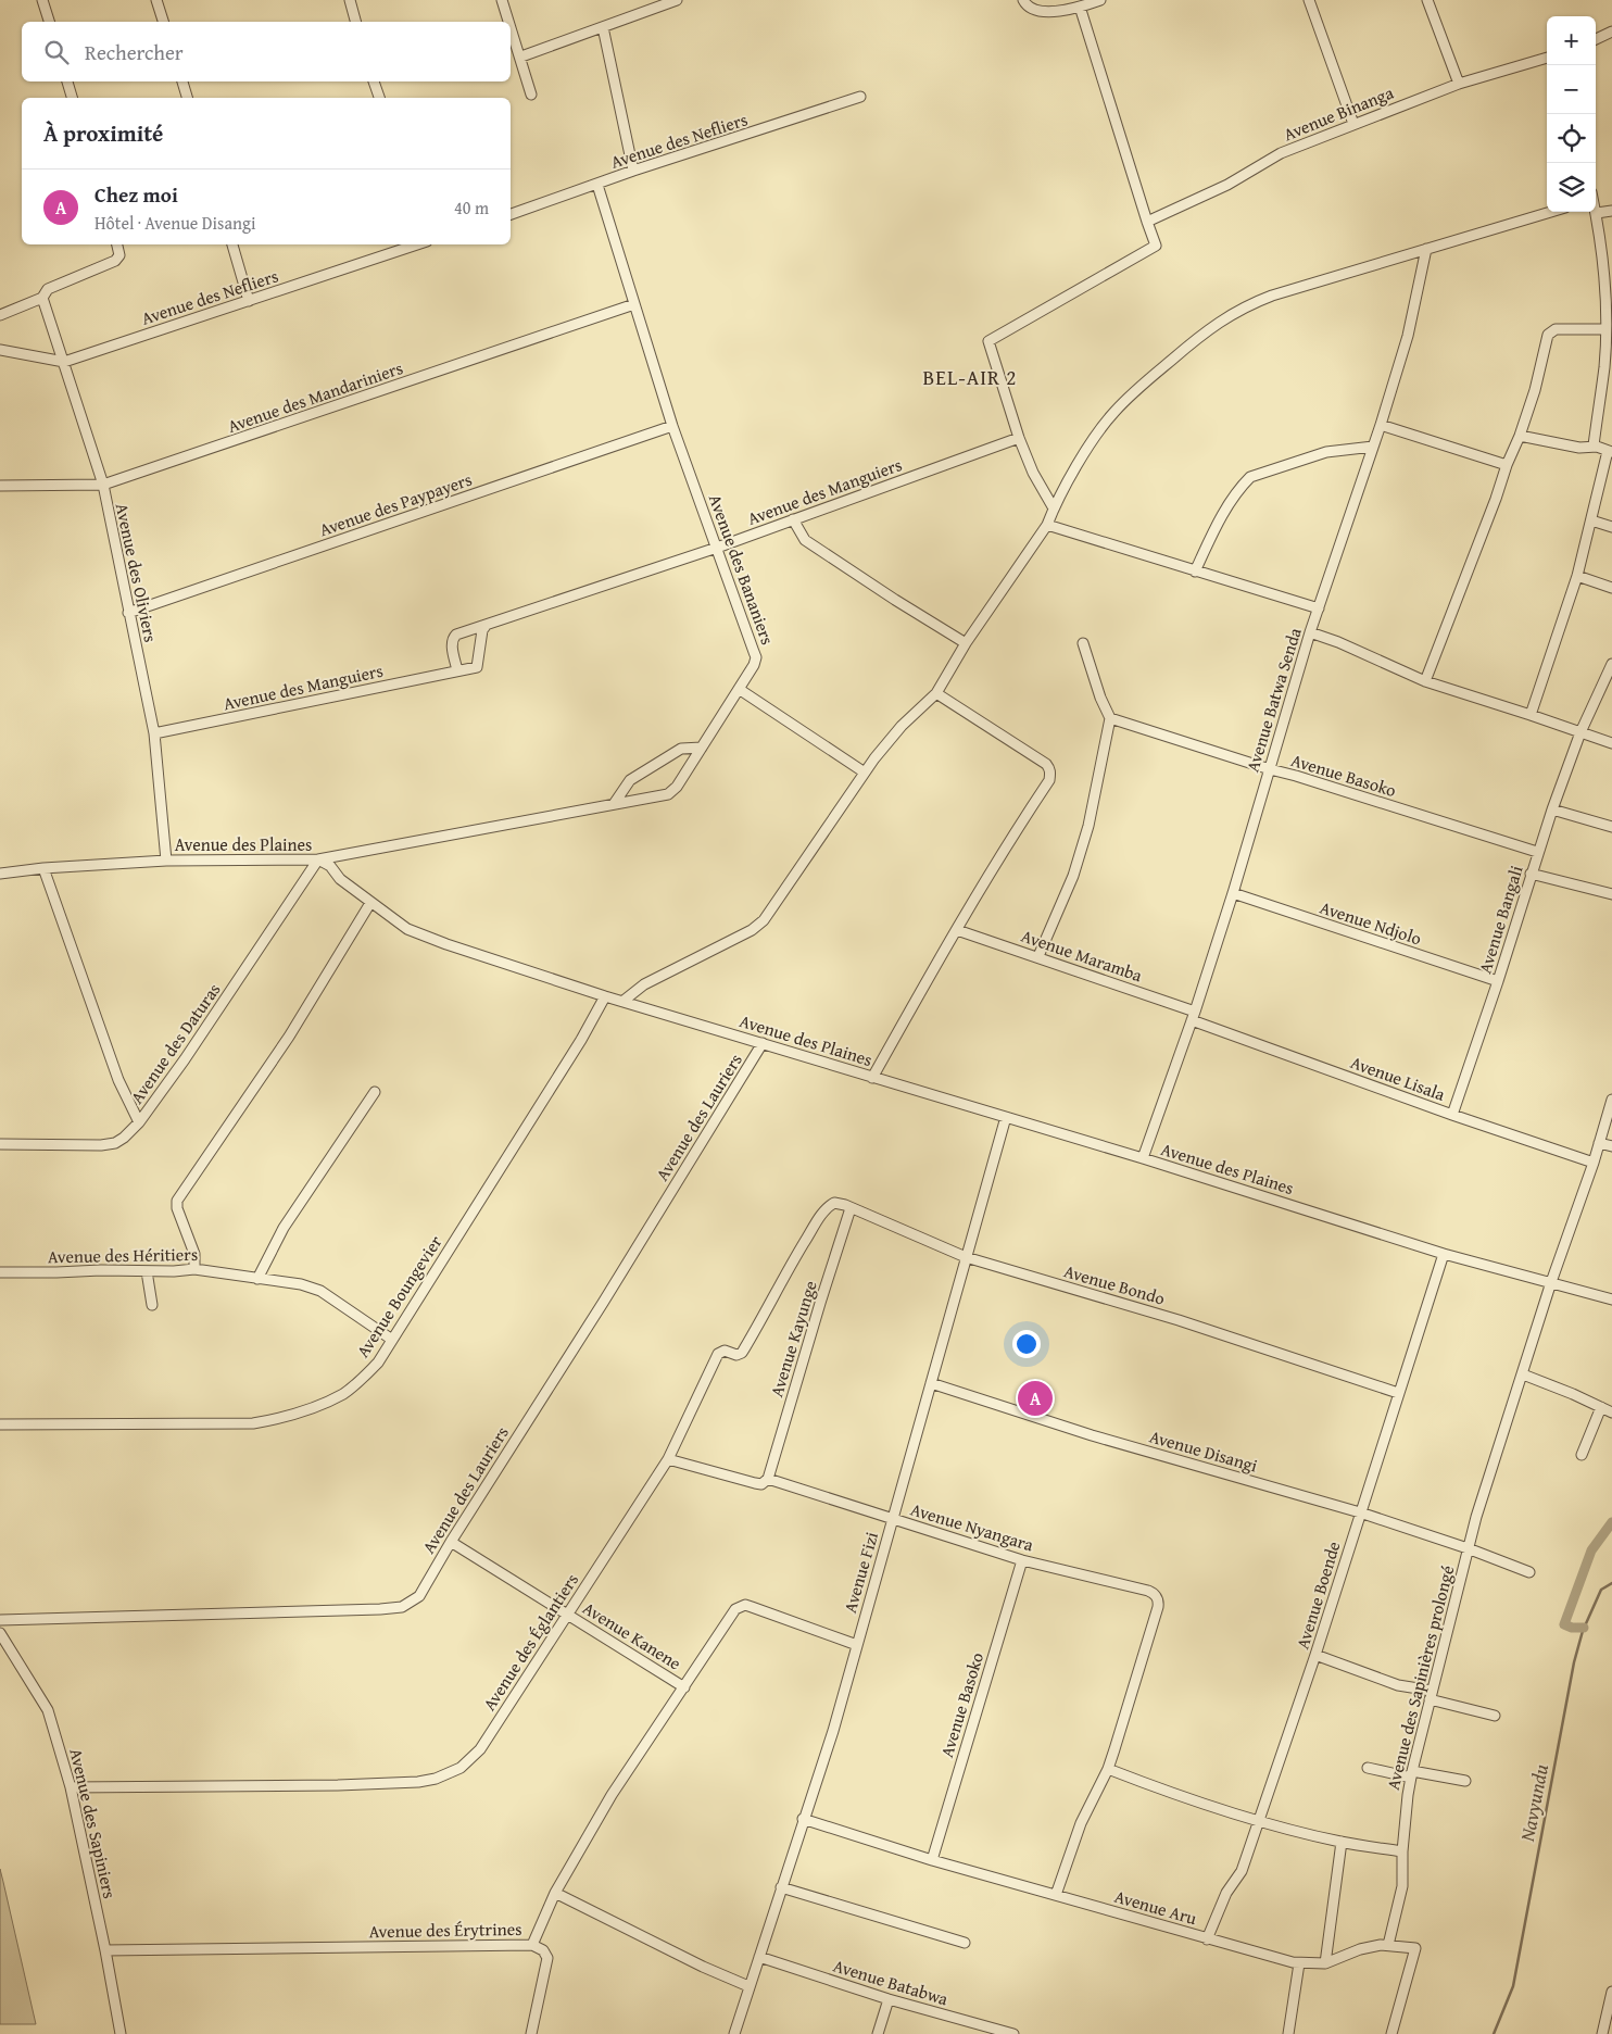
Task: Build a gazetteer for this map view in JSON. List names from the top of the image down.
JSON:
{
  "streets": {
    "street": [
      "Avenue Binanga",
      "Avenue des Nefliers",
      "Avenue des Mandariniers",
      "Avenue des Manguiers",
      "Avenue des Paypayers",
      "Avenue des Bananiers",
      "Avenue des Oliviers",
      "Avenue Batwa Senda",
      "Avenue Basoko",
      "Avenue des Plaines",
      "Avenue Bangali",
      "Avenue Ndjolo",
      "Avenue Maramba",
      "Avenue des Daturas",
      "Avenue Lisala",
      "Avenue des Lauriers",
      "Avenue des Héritiers",
      "Avenue Bondo",
      "Avenue Boungevier",
      "Avenue Kayunge",
      "Avenue Disangi",
      "Avenue Nyangara",
      "Avenue Fizi",
      "Avenue Boende",
      "Avenue Kanene",
      "Avenue des Églantiers",
      "Avenue des Sapinières prolongé",
      "Avenue des Sapiniers",
      "Avenue Aru",
      "Avenue des Érytrines",
      "Avenue Batabwa"
    ]
  },
  "crossings": [
    ["Avenue des Nefliers", "Avenue des Bananiers"],
    ["Avenue des Nefliers", "Avenue des Oliviers"],
    ["Avenue des Mandariniers", "Avenue des Bananiers"],
    ["Avenue des Mandariniers", "Avenue des Oliviers"],
    ["Avenue des Manguiers", "Avenue des Bananiers"],
    ["Avenue des Manguiers", "Avenue des Oliviers"],
    ["Avenue des Paypayers", "Avenue des Bananiers"],
    ["Avenue des Paypayers", "Avenue des Oliviers"],
    ["Avenue des Bananiers", "Avenue des Plaines"],
    ["Avenue des Bananiers", "Avenue des Daturas"],
    ["Avenue des Oliviers", "Avenue des Plaines"],
    ["Avenue Batwa Senda", "Avenue Basoko"],
    ["Avenue Batwa Senda", "Avenue des Plaines"],
    ["Avenue Batwa Senda", "Avenue Ndjolo"],
    ["Avenue Batwa Senda", "Avenue Maramba"],
    ["Avenue Batwa Senda", "Avenue Lisala"],
    ["Avenue Basoko", "Avenue Bangali"],
    ["Avenue Basoko", "Avenue Nyangara"],
    ["Avenue Basoko", "Avenue Aru"],
    ["Avenue des Plaines", "Avenue des Daturas"],
    ["Avenue des Plaines", "Avenue des Lauriers"],
    ["Avenue des Plaines", "Avenue Boungevier"],
    ["Avenue des Plaines", "Avenue Fizi"],
    ["Avenue des Plaines", "Avenue Boende"],
    ["Avenue des Plaines", "Avenue des Sapinières prolongé"],
    ["Avenue Bangali", "Avenue Ndjolo"],
    ["Avenue Bangali", "Avenue Lisala"],
    ["Avenue Maramba", "Avenue Lisala"],
    ["Avenue Lisala", "Avenue des Sapinières prolongé"],
    ["Avenue des Lauriers", "Avenue Kanene"],
    ["Avenue des Héritiers", "Avenue Boungevier"],
    ["Avenue Bondo", "Avenue Kayunge"],
    ["Avenue Bondo", "Avenue Fizi"],
    ["Avenue Bondo", "Avenue Boende"],
    ["Avenue Bondo", "Avenue des Églantiers"],
    ["Avenue Kayunge", "Avenue Nyangara"],
    ["Avenue Disangi", "Avenue Fizi"],
    ["Avenue Disangi", "Avenue Boende"],
    ["Avenue Disangi", "Avenue des Sapinières prolongé"],
    ["Avenue Nyangara", "Avenue Fizi"],
    ["Avenue Fizi", "Avenue Aru"],
    ["Avenue Fizi", "Avenue des Érytrines"],
    ["Avenue Fizi", "Avenue Batabwa"],
    ["Avenue Boende", "Avenue Aru"],
    ["Avenue Kanene", "Avenue des Églantiers"],
    ["Avenue Kanene", "Avenue des Érytrines"],
    ["Avenue des Églantiers", "Avenue des Sapiniers"],
    ["Avenue des Sapinières prolongé", "Avenue Aru"],
    ["Avenue des Sapiniers", "Avenue des Érytrines"]
  ],
  "districts": ["BEL-AIR 2"],
  "water": ["Navyundu"],
  "page": {
    "map_buttons": ["+", "−"],
    "search": "Rechercher",
    "heading": "À proximité",
    "list": [
      {
        "mark": "A",
        "name": "Chez moi",
        "note": "Hôtel · Avenue Disangi",
        "value": "40 m"
      }
    ],
    "pins": "A"
  }
}
